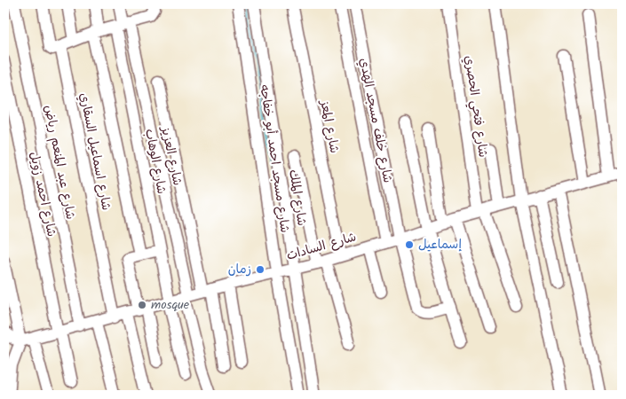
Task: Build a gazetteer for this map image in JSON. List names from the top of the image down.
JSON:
{
  "streets": {
    "street": [
      "شارع فتحي الحصري",
      "شارع خلف مسجد الهدي",
      "شارع المعز",
      "شارع اسماعيل السقاري",
      "شارع العزيز",
      "شارع مسجد احمد أبو خفاجه",
      "شارع الوهاب",
      "شارع عبد المنعم رياض",
      "شارع احمد زويل",
      "شارع الملك",
      "شارع السادات"
    ]
  },
  "crossings": [
    ["شارع فتحي الحصري", "شارع السادات"],
    ["شارع خلف مسجد الهدي", "شارع السادات"],
    ["شارع المعز", "شارع السادات"],
    ["شارع اسماعيل السقاري", "شارع السادات"],
    ["شارع العزيز", "شارع الوهاب"],
    ["شارع العزيز", "شارع السادات"],
    ["شارع مسجد احمد أبو خفاجه", "شارع السادات"],
    ["شارع الوهاب", "شارع السادات"],
    ["شارع عبد المنعم رياض", "شارع السادات"],
    ["شارع احمد زويل", "شارع السادات"],
    ["شارع الملك", "شارع السادات"]
  ],
  "places": ["إسماعيل", "زمان", "mosque"]
}
